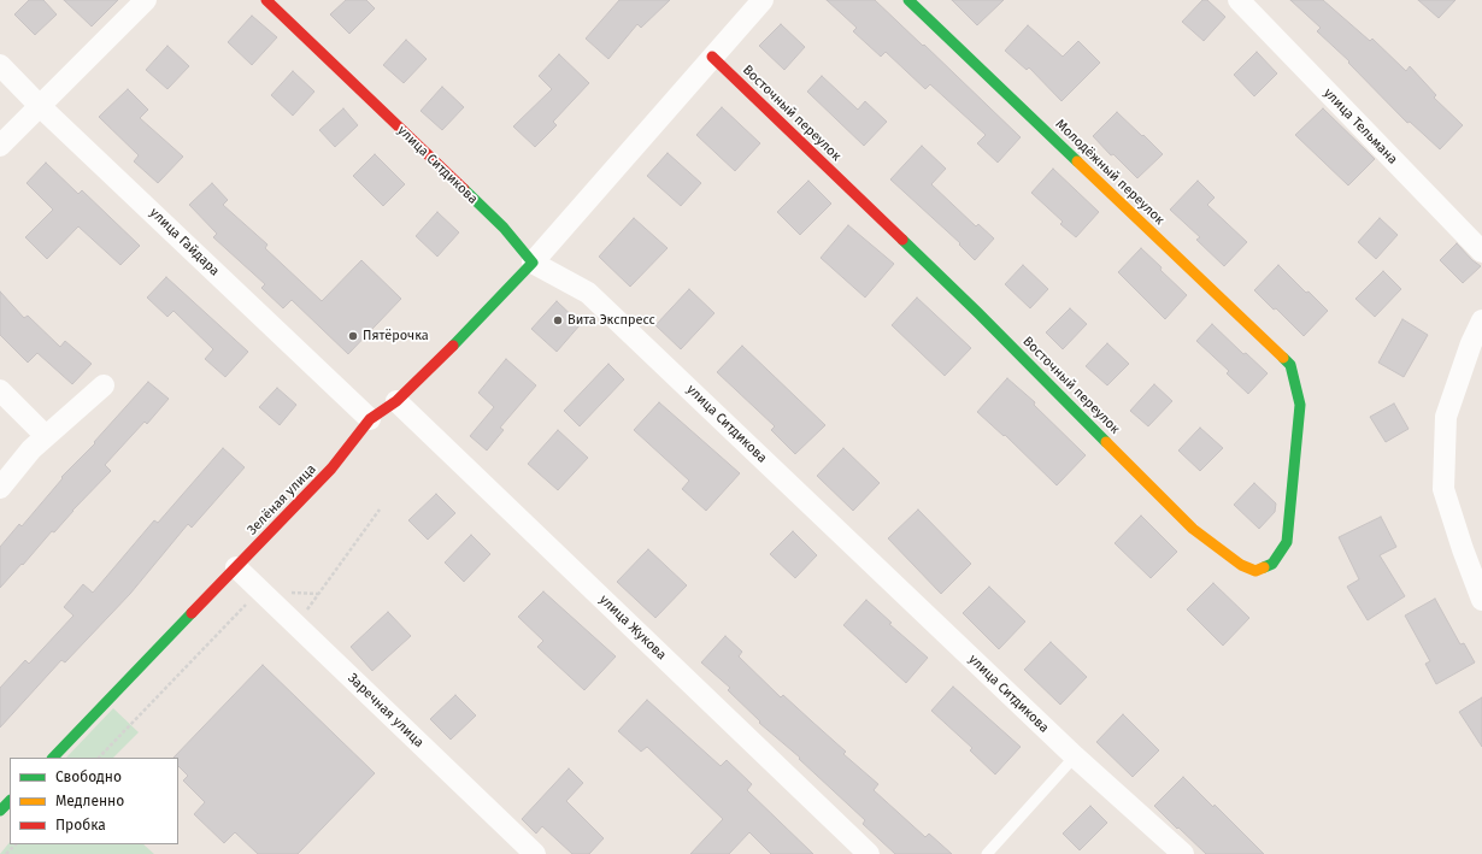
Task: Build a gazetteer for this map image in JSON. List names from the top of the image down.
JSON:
{
  "streets": {
    "street": [
      "Восточный переулок",
      "улица Тельмана",
      "улица Ситдикова",
      "Молодёжный переулок",
      "улица Гайдара",
      "Зелёная улица",
      "улица Жукова",
      "Заречная улица"
    ]
  },
  "crossings": [
    ["Восточный переулок", "Молодёжный переулок"],
    ["улица Ситдикова", "Зелёная улица"],
    ["улица Гайдара", "Зелёная улица"],
    ["Зелёная улица", "улица Жукова"],
    ["Зелёная улица", "Заречная улица"]
  ],
  "places": ["Вита Экспресс", "Пятёрочка"],
  "legend": ["Свободно", "Медленно", "Пробка"]
}
